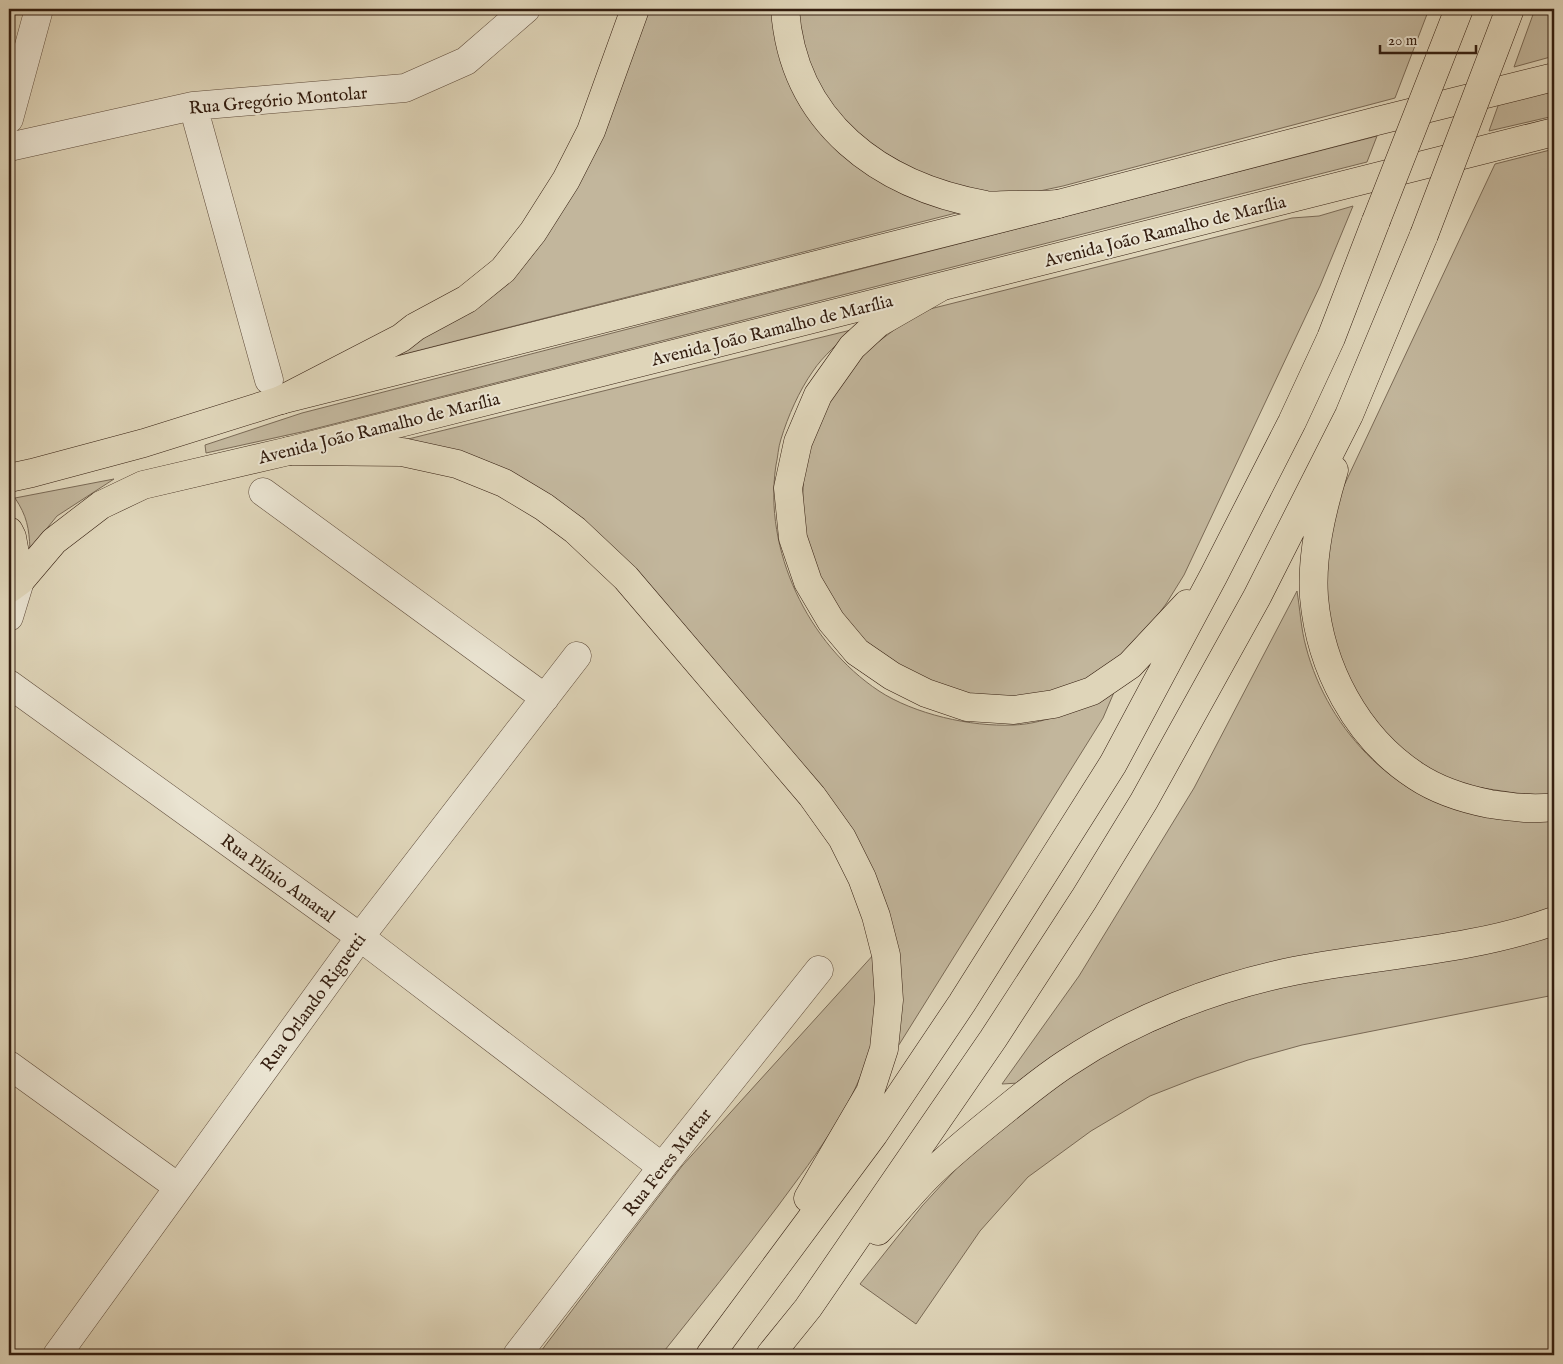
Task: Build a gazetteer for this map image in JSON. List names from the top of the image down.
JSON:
{
  "streets": {
    "main road": ["Avenida João Ramalho de Marília"],
    "street": [
      "Rua Gregório Montolar",
      "Rua Plínio Amaral",
      "Rua Orlando Riguetti",
      "Rua Feres Mattar"
    ]
  },
  "crossings": [
    ["Rua Plínio Amaral", "Rua Orlando Riguetti"],
    ["Rua Plínio Amaral", "Rua Feres Mattar"]
  ],
  "scale_bar": "20 m"
}
